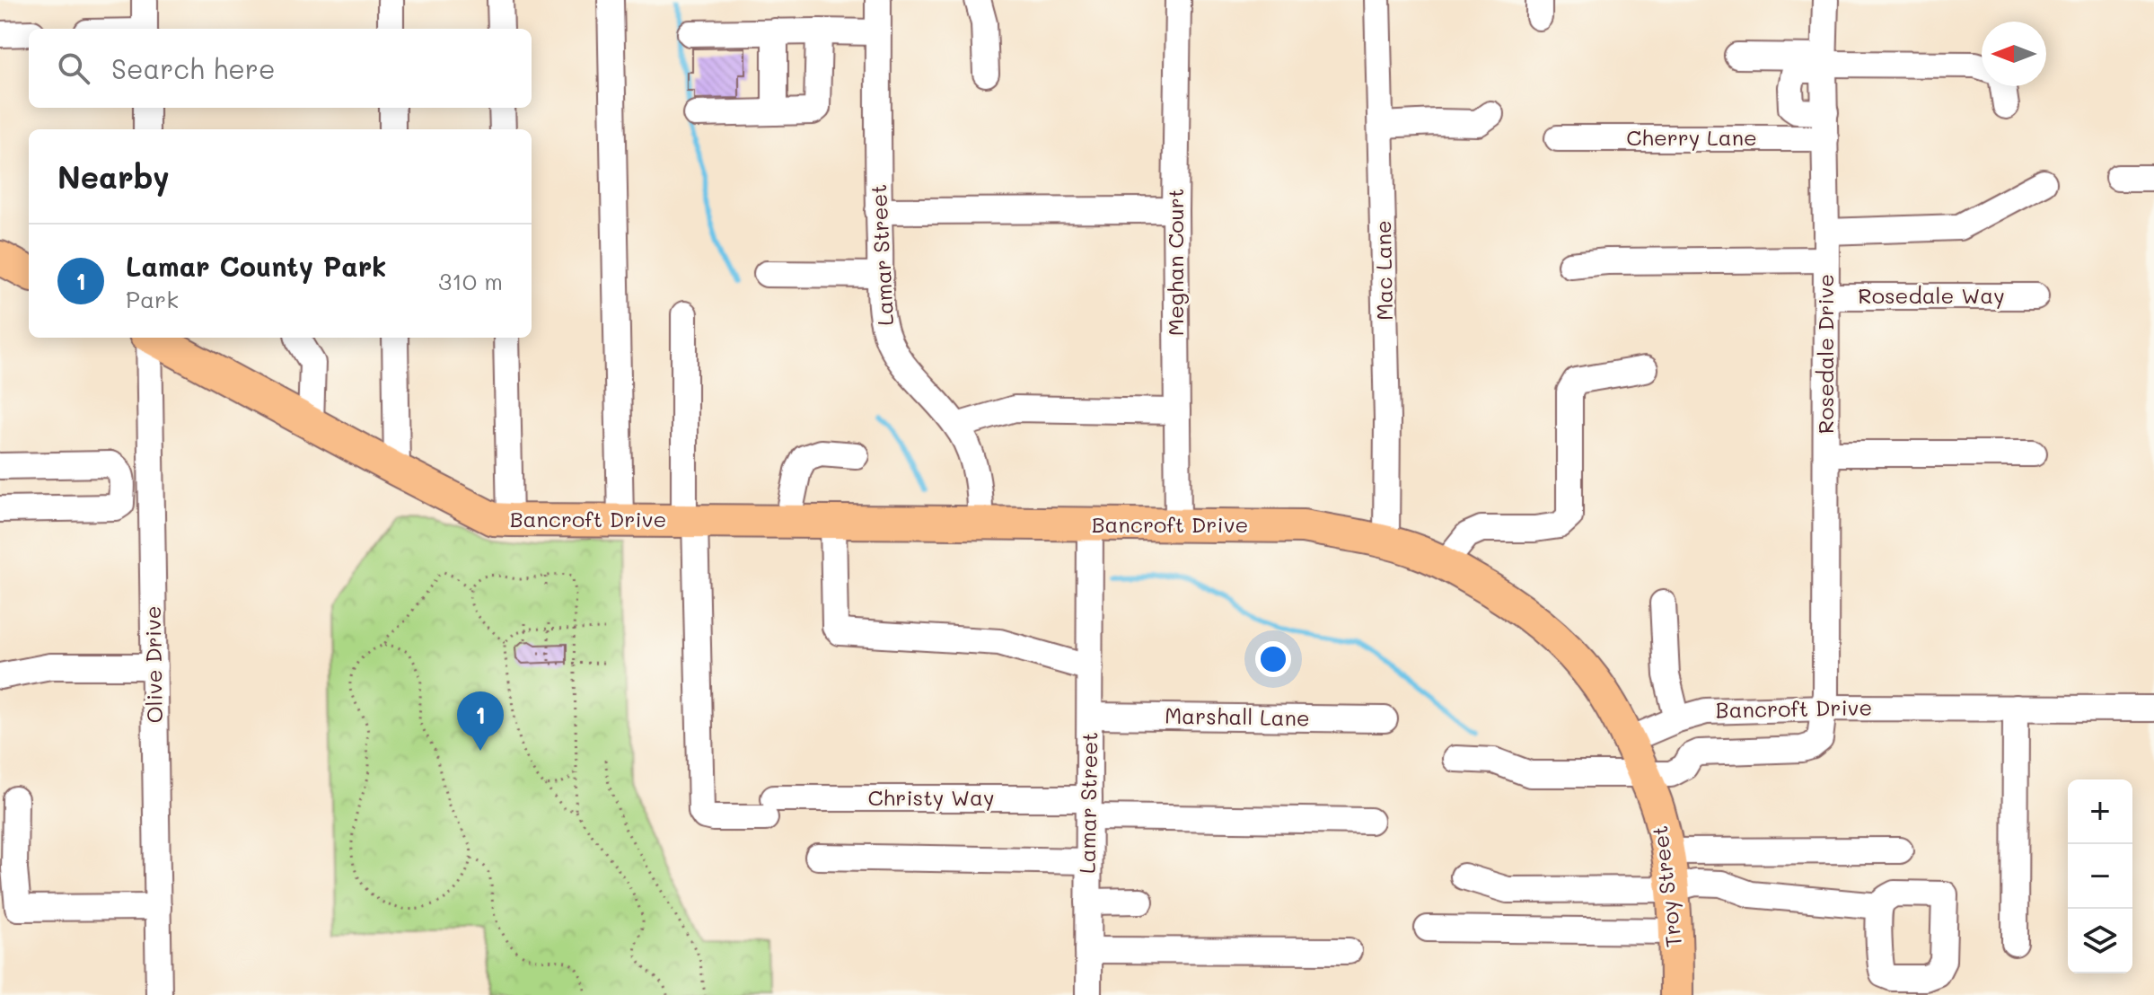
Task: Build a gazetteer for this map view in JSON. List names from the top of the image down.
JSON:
{
  "streets": {
    "main road": ["Bancroft Drive", "Troy Street"],
    "street": [
      "Cherry Lane",
      "Lamar Street",
      "Meghan Court",
      "Mac Lane",
      "Rosedale Way",
      "Rosedale Drive",
      "Olive Drive",
      "Marshall Lane",
      "Christy Way"
    ]
  },
  "crossings": [
    ["Cherry Lane", "Rosedale Drive"],
    ["Lamar Street", "Bancroft Drive"],
    ["Lamar Street", "Marshall Lane"],
    ["Lamar Street", "Christy Way"],
    ["Meghan Court", "Bancroft Drive"],
    ["Mac Lane", "Bancroft Drive"],
    ["Rosedale Way", "Rosedale Drive"],
    ["Rosedale Drive", "Bancroft Drive"],
    ["Rosedale Drive", "Troy Street"],
    ["Bancroft Drive", "Christy Way"],
    ["Bancroft Drive", "Troy Street"]
  ],
  "north": "left",
  "page": {
    "search": "Search here",
    "heading": "Nearby",
    "list": [
      {
        "mark": "1",
        "name": "Lamar County Park",
        "note": "Park",
        "value": "310 m"
      }
    ],
    "pins": "1",
    "map_buttons": ["+", "−"]
  }
}
